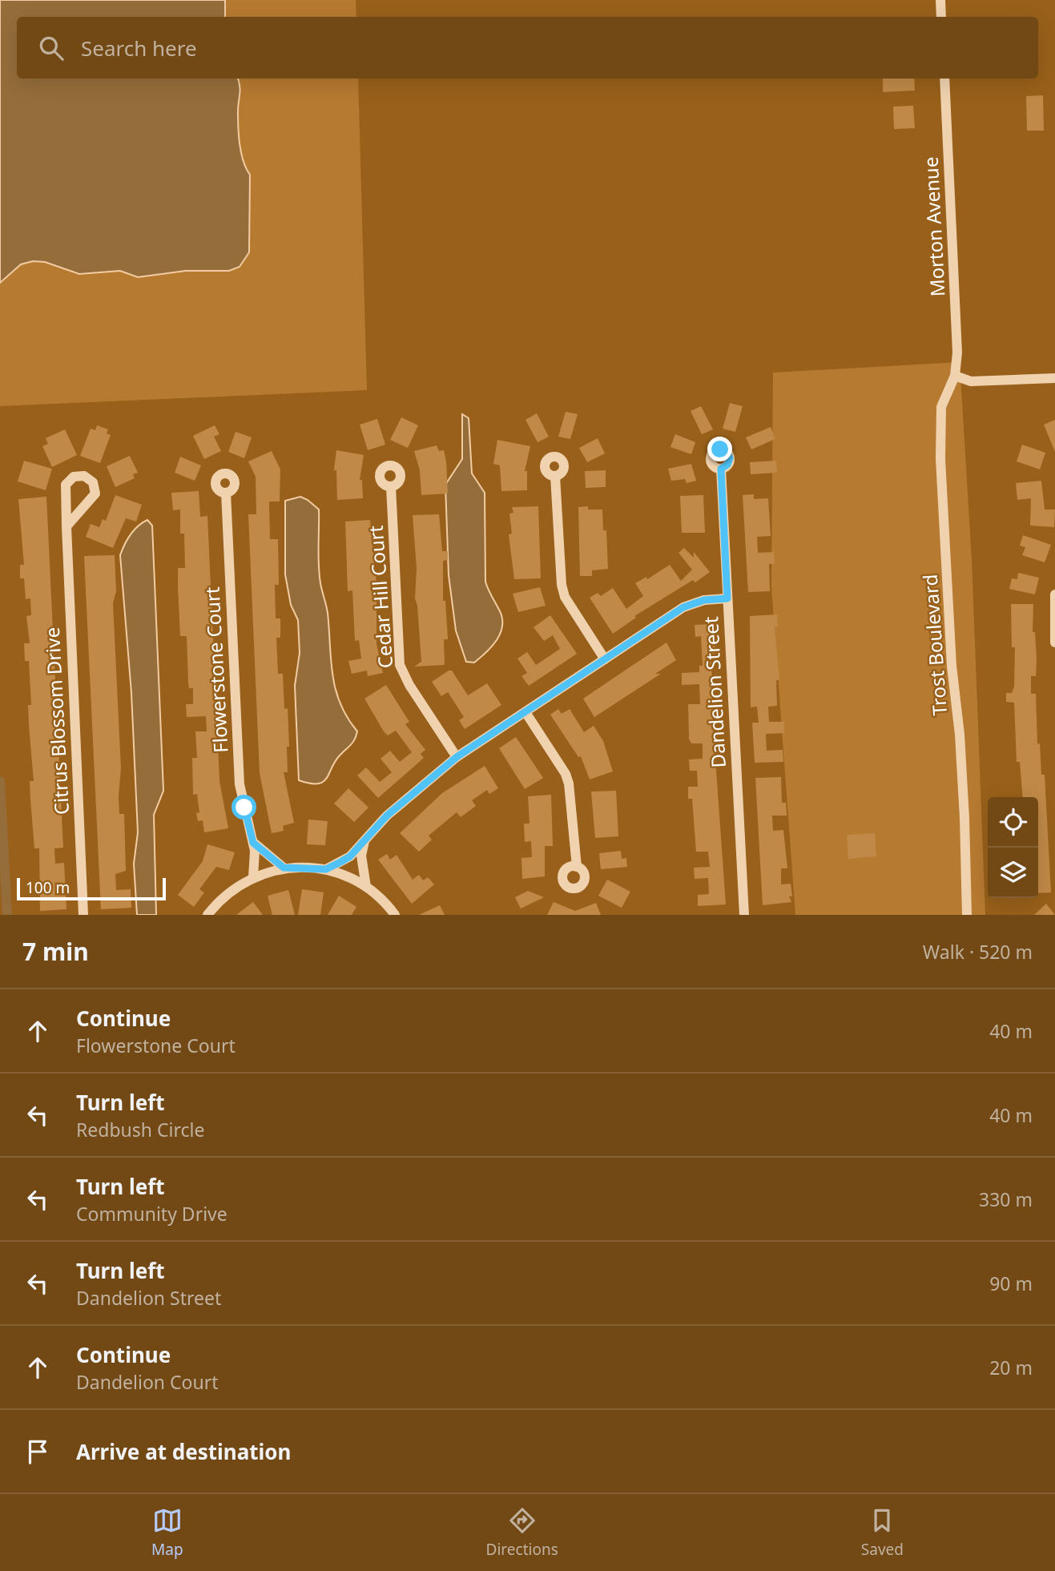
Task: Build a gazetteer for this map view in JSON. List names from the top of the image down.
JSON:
{
  "streets": {
    "street": [
      "Morton Avenue",
      "Cedar Hill Court",
      "Trost Boulevard",
      "Flowerstone Court",
      "Dandelion Street",
      "Citrus Blossom Drive"
    ]
  },
  "crossings": [
    ["Morton Avenue", "Trost Boulevard"]
  ],
  "scale_bar": "100 m",
  "page": {
    "search": "Search here",
    "scale": "100 m",
    "heading": ["7 min", "Walk · 520 m"],
    "list": [
      ["Continue", "Flowerstone Court", "40 m"],
      ["Turn left", "Redbush Circle", "40 m"],
      ["Turn left", "Community Drive", "330 m"],
      ["Turn left", "Dandelion Street", "90 m"],
      ["Continue", "Dandelion Court", "20 m"],
      "Arrive at destination"
    ],
    "nav": ["Map", "Directions", "Saved"]
  }
}
